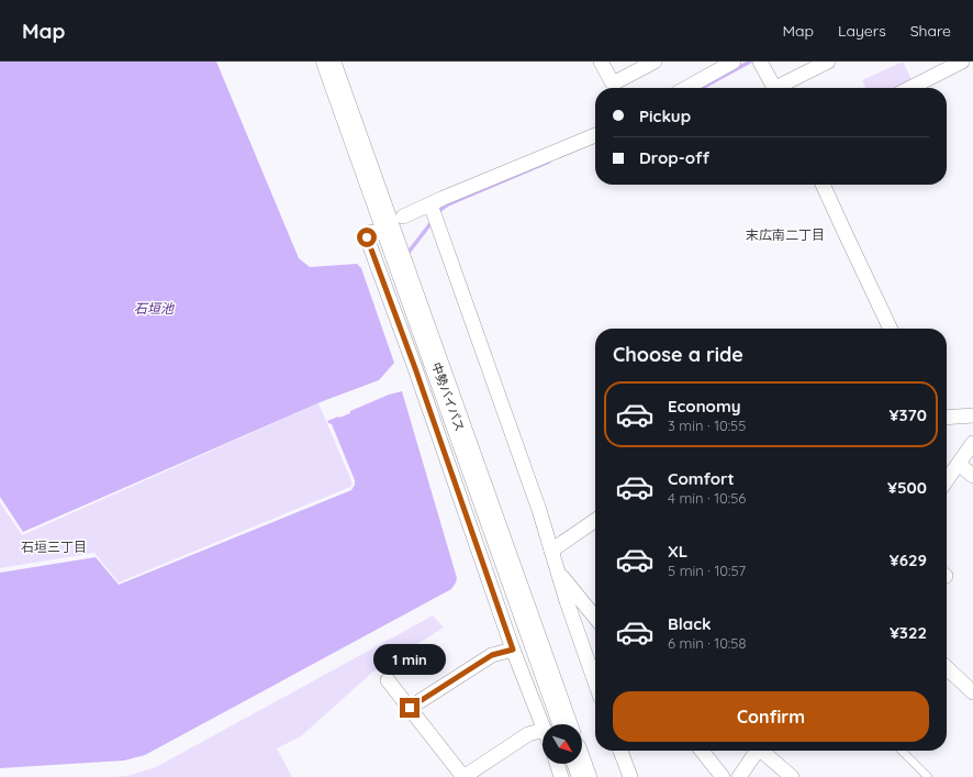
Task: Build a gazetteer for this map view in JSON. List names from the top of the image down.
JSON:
{
  "streets": {
    "highway": ["中勢バイパス"]
  },
  "districts": ["末広南二丁目", "石垣三丁目"],
  "water": ["石垣池"],
  "north": "bottom right",
  "page": {
    "header": "Map",
    "nav": ["Map", "Layers", "Share"],
    "banner": ["Pickup", "Drop-off"],
    "heading": "Choose a ride",
    "list": [
      {
        "name": "Economy",
        "note": "3 min · 10:55",
        "value": "¥370"
      },
      {
        "name": "Comfort",
        "note": "4 min · 10:56",
        "value": "¥500"
      },
      {
        "name": "XL",
        "note": "5 min · 10:57",
        "value": "¥629"
      },
      {
        "name": "Black",
        "note": "6 min · 10:58",
        "value": "¥322"
      }
    ],
    "bubble": "1 min",
    "buttons": "Confirm"
  }
}
